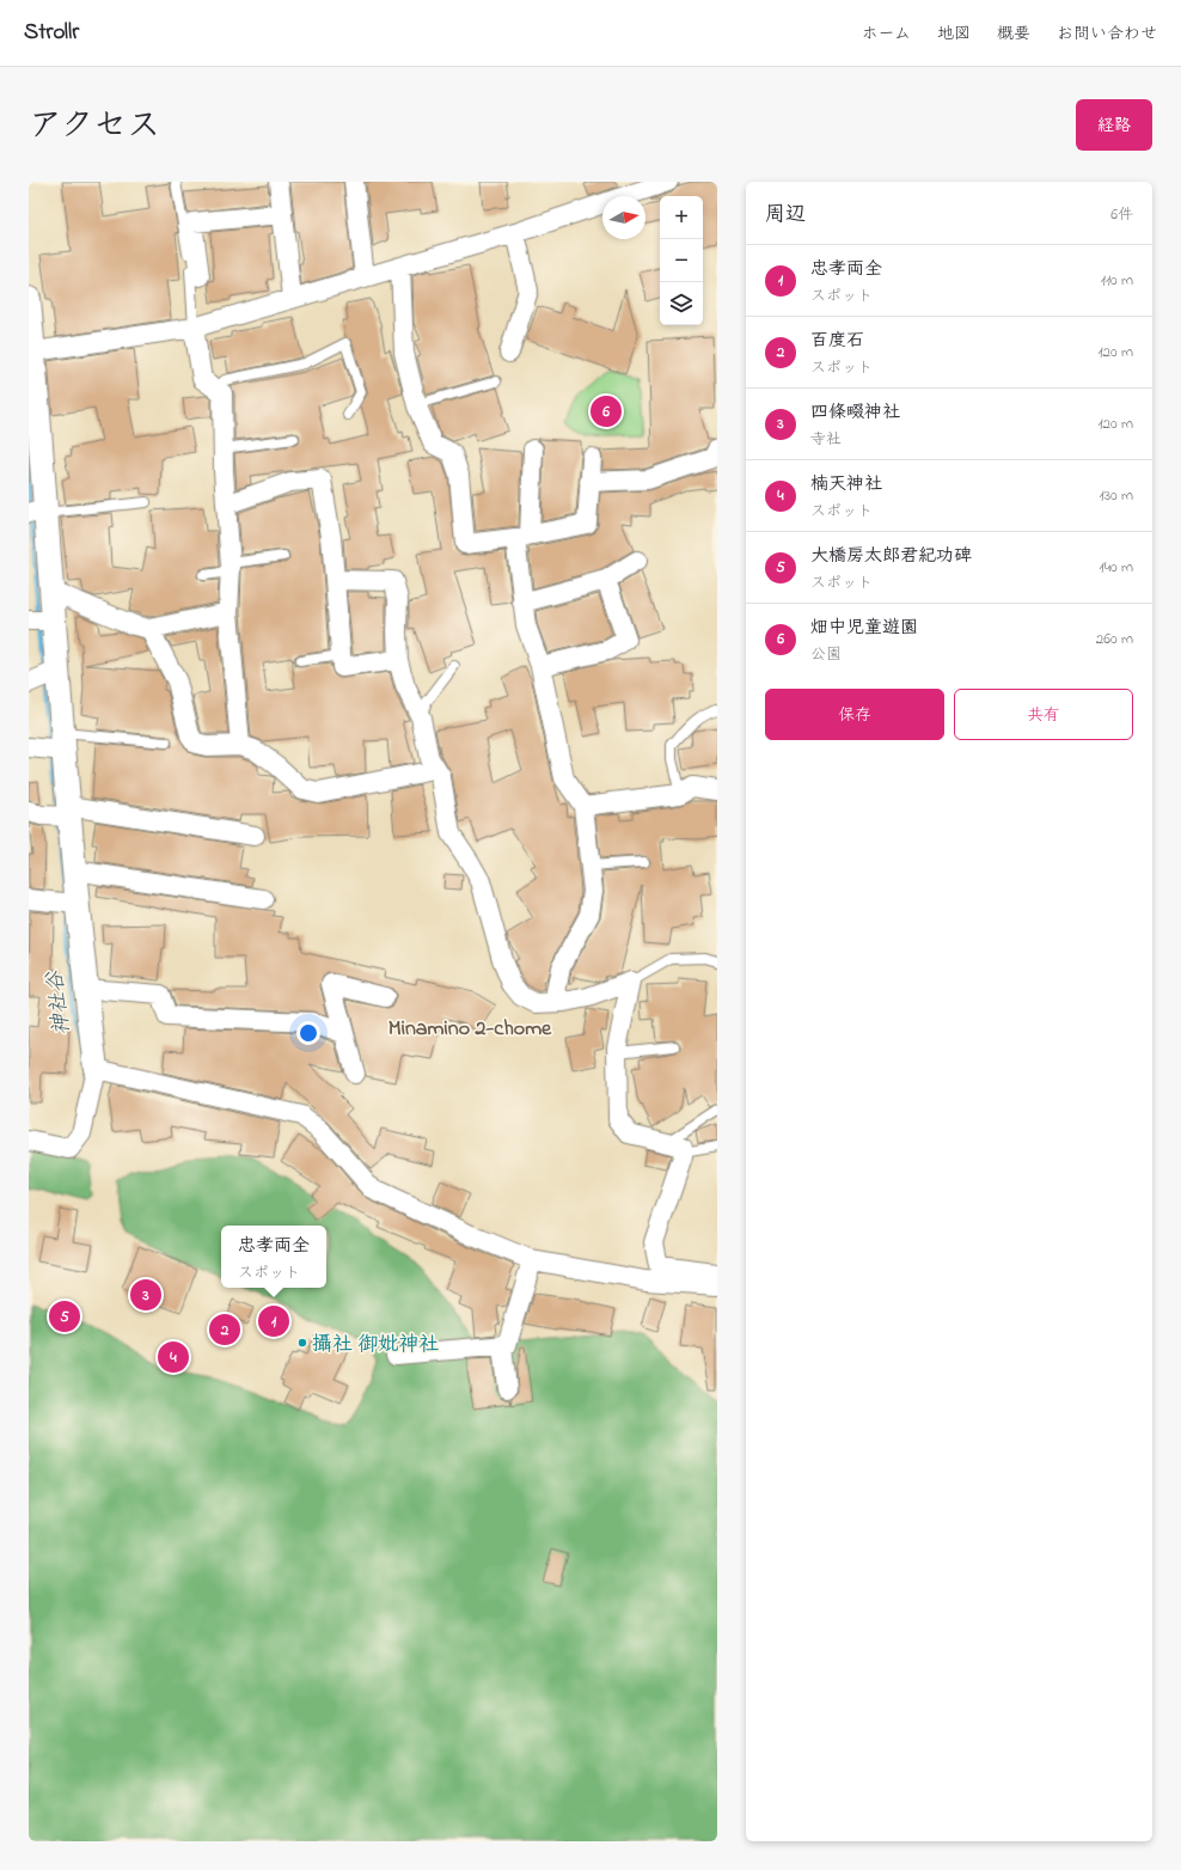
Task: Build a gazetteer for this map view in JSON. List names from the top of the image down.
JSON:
{
  "districts": ["Minamino 2-chome"],
  "water": ["神社谷"],
  "places": ["攝社 御妣神社"],
  "north": "right",
  "page": {
    "header": "Strollr",
    "nav": [
      "ホーム",
      "地図",
      "概要",
      "お問い合わせ"
    ],
    "title": "アクセス",
    "buttons": [
      "経路",
      ["保存", "共有"]
    ],
    "heading": ["周辺", "6件"],
    "map_buttons": ["+", "−"],
    "list": [
      {
        "mark": "1",
        "name": "忠孝両全",
        "note": "スポット",
        "value": "110 m"
      },
      {
        "mark": "2",
        "name": "百度石",
        "note": "スポット",
        "value": "120 m"
      },
      {
        "mark": "3",
        "name": "四條畷神社",
        "note": "寺社",
        "value": "120 m"
      },
      {
        "mark": "4",
        "name": "楠天神社",
        "note": "スポット",
        "value": "130 m"
      },
      {
        "mark": "5",
        "name": "大橋房太郎君紀功碑",
        "note": "スポット",
        "value": "140 m"
      },
      {
        "mark": "6",
        "name": "畑中児童遊園",
        "note": "公園",
        "value": "260 m"
      }
    ],
    "pins": [
      "6",
      "3",
      "5",
      "1",
      "2",
      "4"
    ],
    "popup": ["忠孝両全", "スポット"]
  }
}
